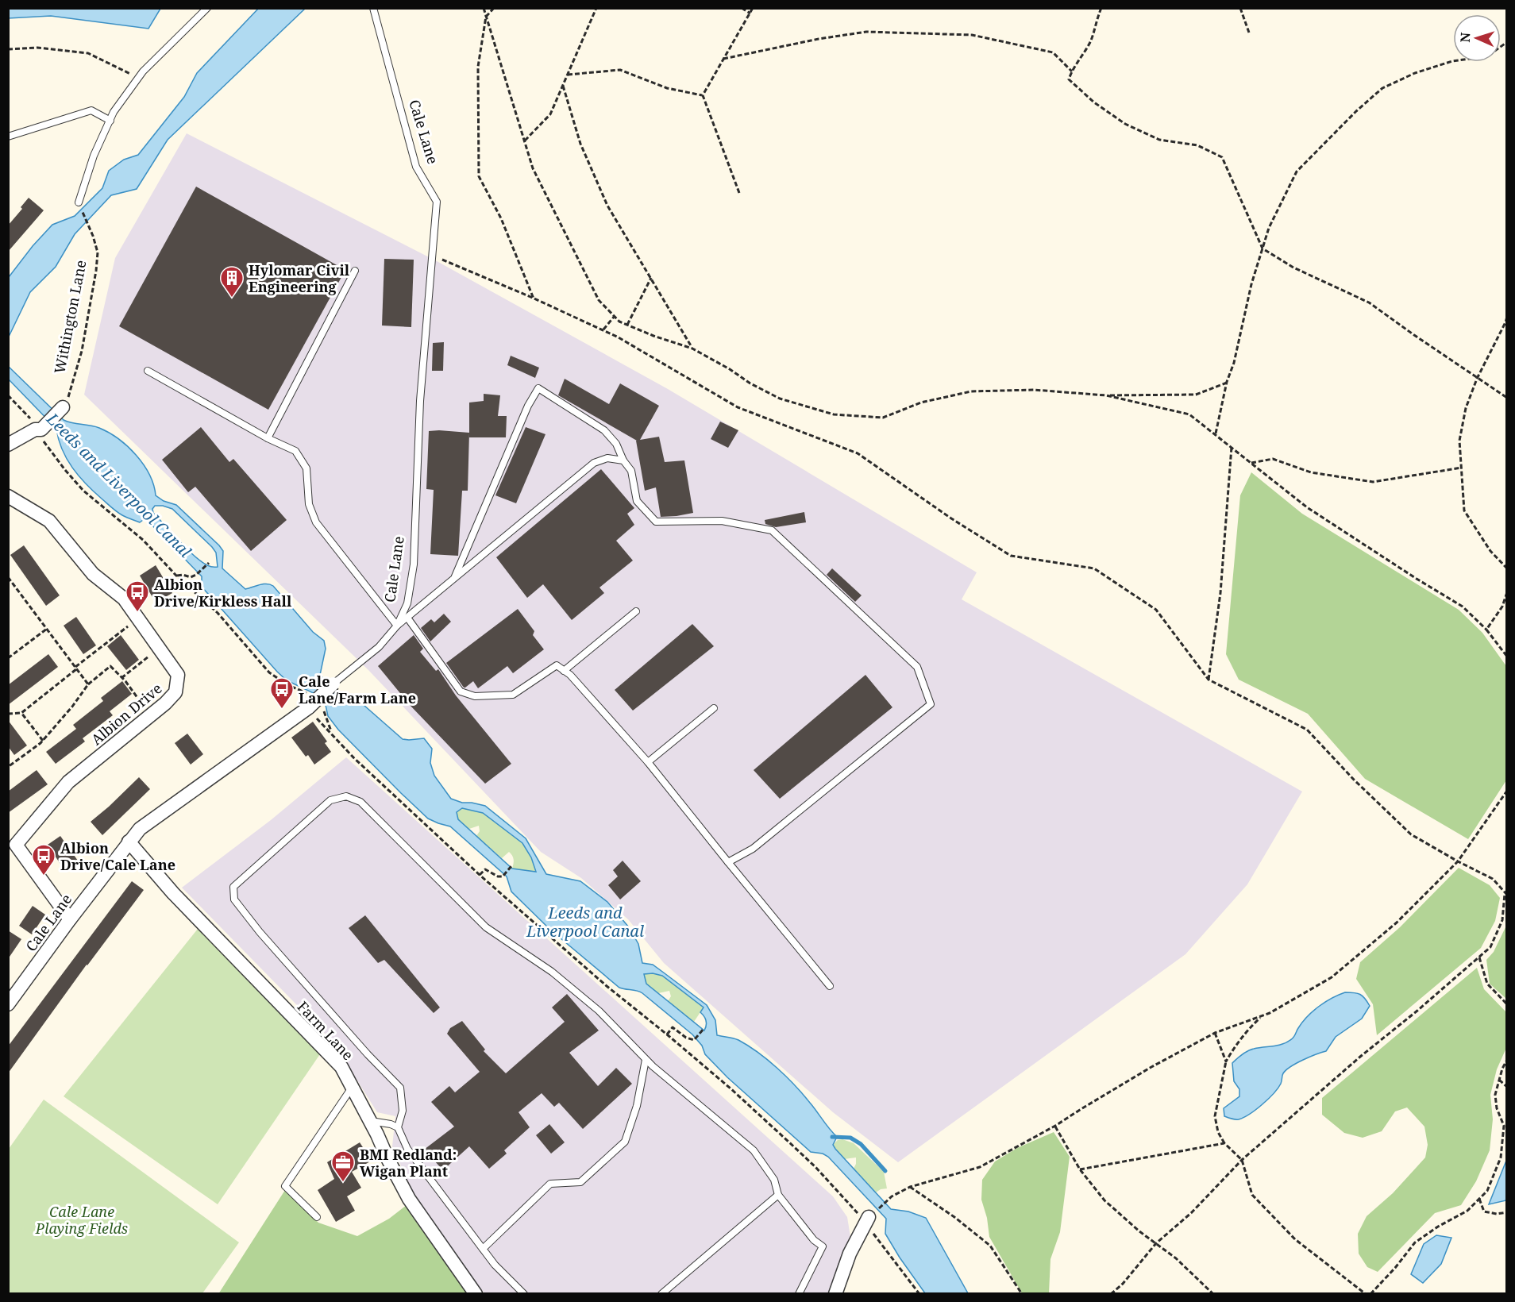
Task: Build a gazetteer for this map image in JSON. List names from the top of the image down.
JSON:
{
  "streets": {
    "street": ["Cale Lane", "Albion Drive", "Farm Lane"],
    "path": ["Withington Lane"]
  },
  "crossings": [
    ["Cale Lane", "Albion Drive"],
    ["Cale Lane", "Farm Lane"]
  ],
  "water": ["Leeds and Liverpool Canal"],
  "parks": ["Cale Lane Playing Fields"],
  "places": {
    "building": ["Hylomar Civil Engineering"],
    "bus stop": ["Albion Drive/Kirkless Hall", "Cale Lane/Farm Lane", "Albion Drive/Cale Lane"],
    "office": ["BMI Redland: Wigan Plant"]
  },
  "north": "left"
}
